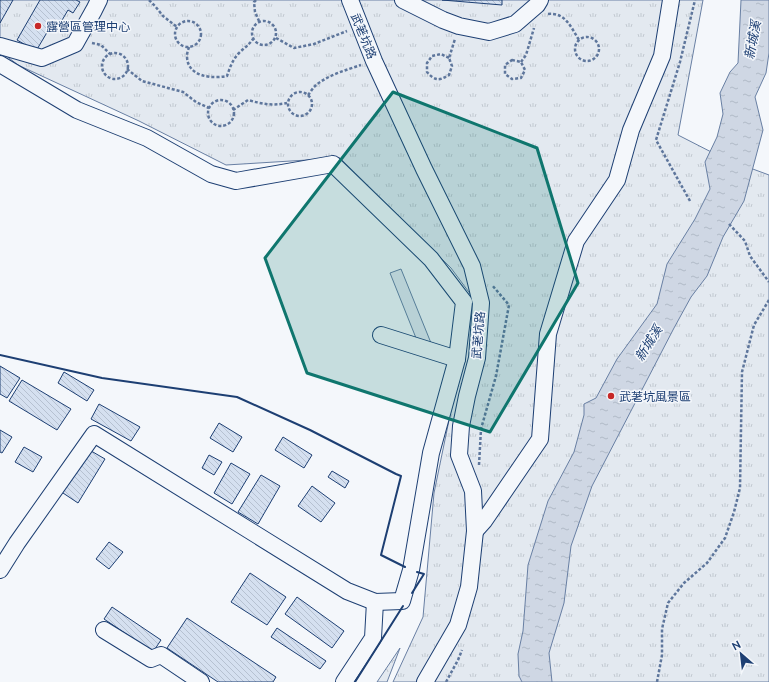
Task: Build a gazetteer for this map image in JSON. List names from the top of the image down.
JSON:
{
  "streets": {
    "street": ["武荖坑路"]
  },
  "water": ["新城溪"],
  "places": ["露營區管理中心", "武荖坑風景區"],
  "north": "top left"
}
